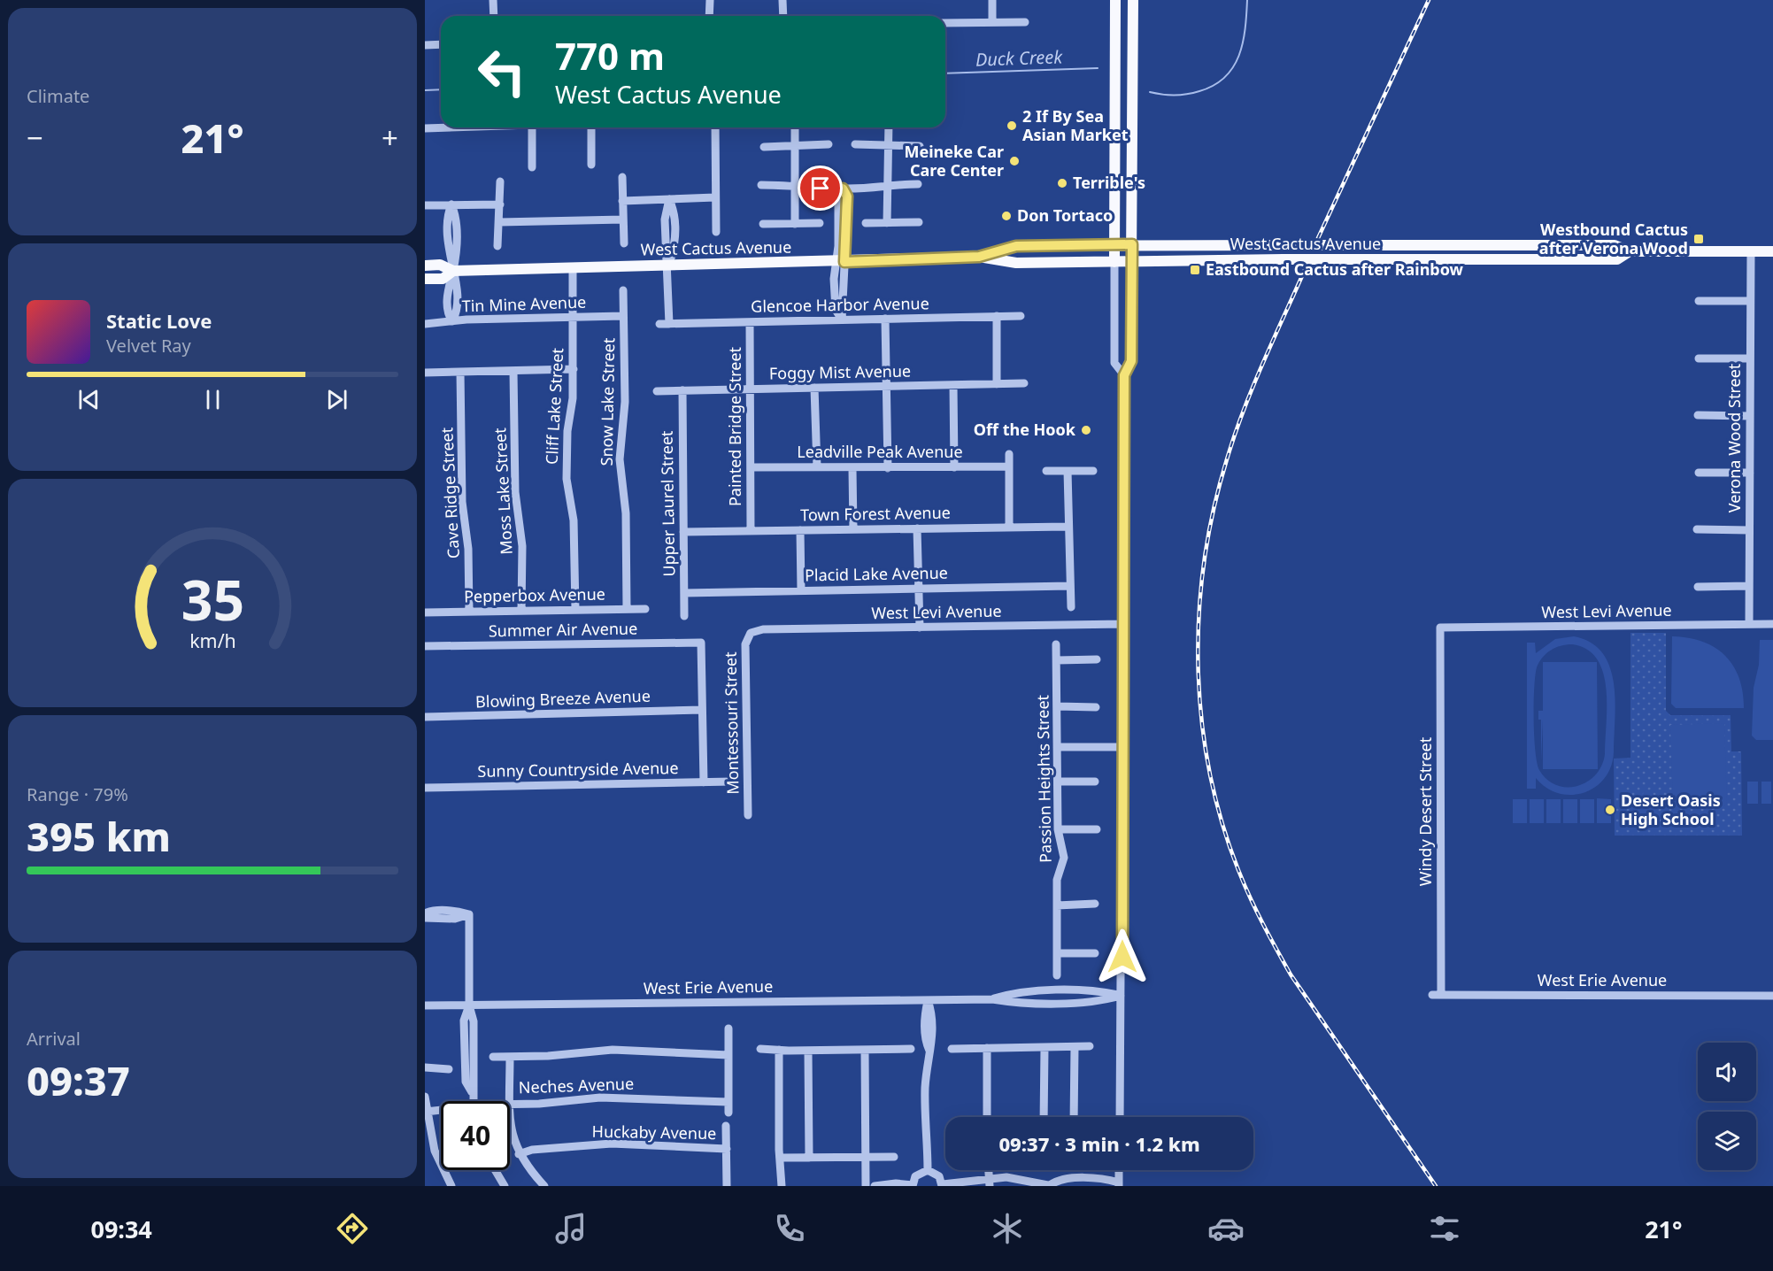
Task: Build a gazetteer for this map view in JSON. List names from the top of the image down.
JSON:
{
  "streets": {
    "main road": ["West Cactus Avenue"],
    "street": [
      "Tin Mine Avenue",
      "Glencoe Harbor Avenue",
      "Foggy Mist Avenue",
      "Snow Lake Street",
      "Cliff Lake Street",
      "Painted Bridge Street",
      "Verona Wood Street",
      "Leadville Peak Avenue",
      "Moss Lake Street",
      "Cave Ridge Street",
      "Upper Laurel Street",
      "Town Forest Avenue",
      "Placid Lake Avenue",
      "Pepperbox Avenue",
      "West Levi Avenue",
      "Summer Air Avenue",
      "Blowing Breeze Avenue",
      "Montessouri Street",
      "Sunny Countryside Avenue",
      "Passion Heights Street",
      "Windy Desert Street",
      "West Erie Avenue",
      "Neches Avenue",
      "Huckaby Avenue"
    ]
  },
  "crossings": [
    ["West Cactus Avenue", "Cliff Lake Street"],
    ["West Cactus Avenue", "Verona Wood Street"],
    ["Tin Mine Avenue", "Snow Lake Street"],
    ["Tin Mine Avenue", "Cliff Lake Street"],
    ["Glencoe Harbor Avenue", "Painted Bridge Street"],
    ["Foggy Mist Avenue", "Painted Bridge Street"],
    ["Foggy Mist Avenue", "Upper Laurel Street"],
    ["Snow Lake Street", "Pepperbox Avenue"],
    ["Cliff Lake Street", "Pepperbox Avenue"],
    ["Painted Bridge Street", "Leadville Peak Avenue"],
    ["Painted Bridge Street", "Town Forest Avenue"],
    ["Verona Wood Street", "West Levi Avenue"],
    ["Moss Lake Street", "Pepperbox Avenue"],
    ["Cave Ridge Street", "Pepperbox Avenue"],
    ["Upper Laurel Street", "Town Forest Avenue"],
    ["Upper Laurel Street", "Placid Lake Avenue"],
    ["West Levi Avenue", "Montessouri Street"],
    ["West Levi Avenue", "Windy Desert Street"],
    ["Summer Air Avenue", "Blowing Breeze Avenue"],
    ["Windy Desert Street", "West Erie Avenue"]
  ],
  "water": ["Duck Creek"],
  "places": {
    "other": [
      "2 If By Sea Asian Market",
      "Meineke Car Care Center",
      "Terrible's",
      "Don Tortaco",
      "Off the Hook",
      "Desert Oasis High School"
    ],
    "transit": ["Westbound Cactus after Verona Wood", "Eastbound Cactus after Rainbow"]
  },
  "page": {
    "tile": [
      "Climate",
      ["Range · 79%", "395 km"],
      ["Arrival", "09:37"]
    ],
    "turn": ["770 m", "West Cactus Avenue"],
    "heat": ["−", "21°", "+"],
    "song": ["Static Love", "Velvet Ray"],
    "limit": "40",
    "trip": "09:37 · 3 min · 1.2 km",
    "tabs": ["09:34", "21°"],
    "gauge": ["35", "km/h"]
  }
}
